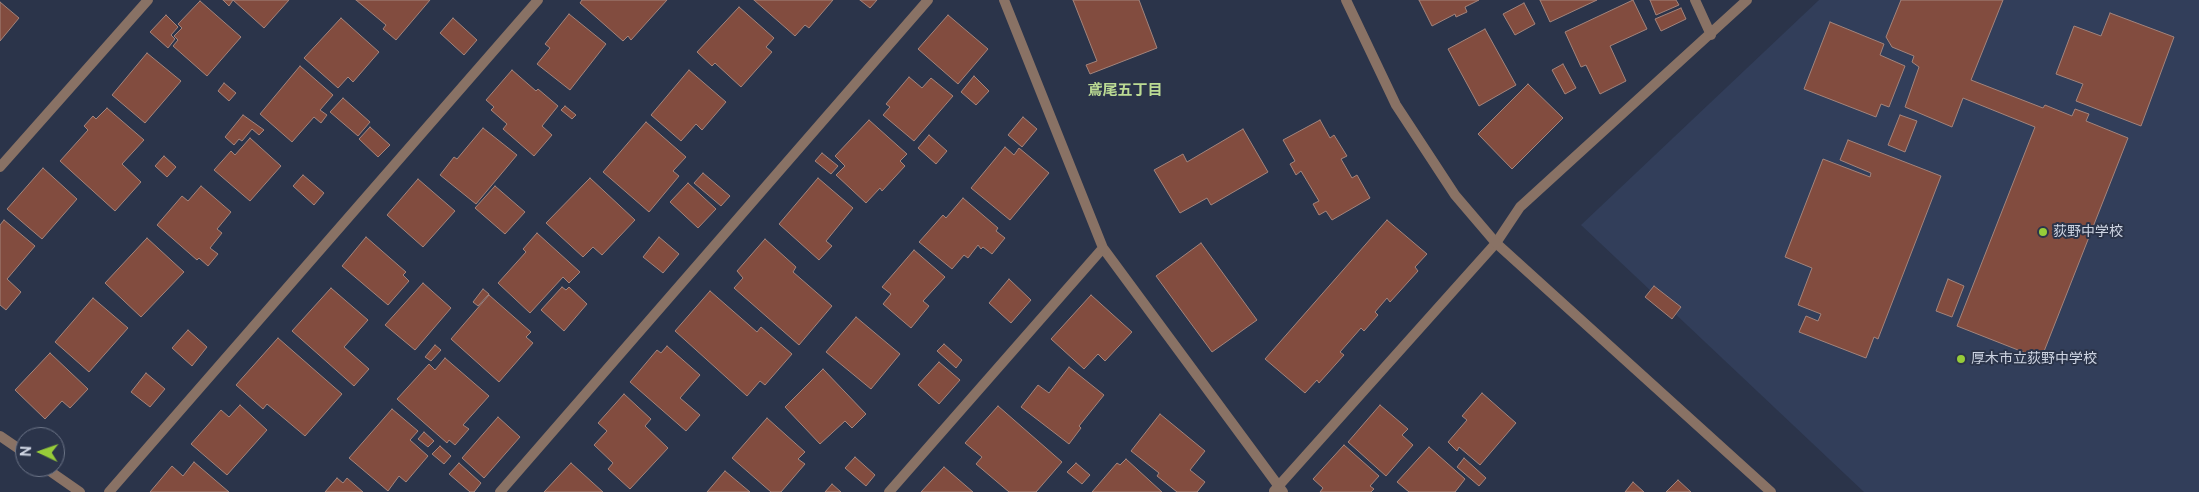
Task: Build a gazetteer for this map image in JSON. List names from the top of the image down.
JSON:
{
  "districts": ["鳶尾五丁目"],
  "places": ["荻野中学校", "厚木市立荻野中学校"],
  "north": "left"
}
